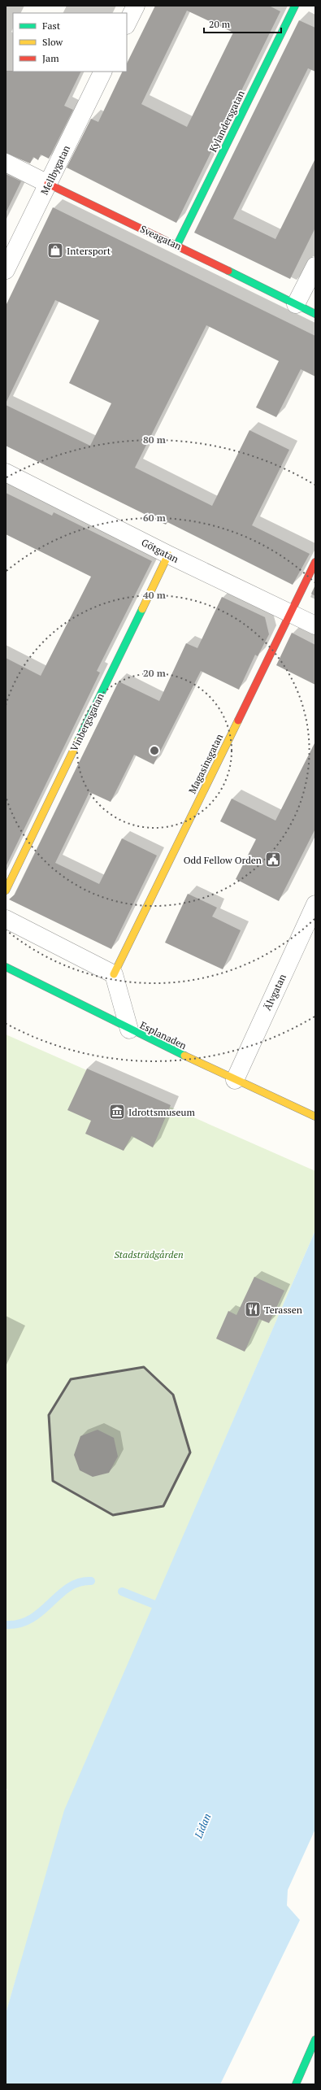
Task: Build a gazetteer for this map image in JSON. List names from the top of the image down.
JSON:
{
  "streets": {
    "street": [
      "Kylandersgatan",
      "Mellbygatan",
      "Sveagatan",
      "Götgatan",
      "Vinbergsgatan",
      "Magasinsgatan",
      "Älvgatan",
      "Esplanaden"
    ]
  },
  "crossings": [
    ["Kylandersgatan", "Sveagatan"],
    ["Mellbygatan", "Sveagatan"],
    ["Götgatan", "Vinbergsgatan"],
    ["Götgatan", "Magasinsgatan"],
    ["Älvgatan", "Esplanaden"]
  ],
  "water": ["Lidan"],
  "parks": ["Stadsträdgården"],
  "places": {
    "shop": ["Intersport"],
    "public building": ["Odd Fellow Orden"],
    "museum": ["Idrottsmuseum"],
    "restaurant": ["Terassen"]
  },
  "legend": ["Fast", "Slow", "Jam"],
  "scale_bar": "20 m",
  "rings": [
    "80 m",
    "60 m",
    "40 m",
    "20 m"
  ]
}
